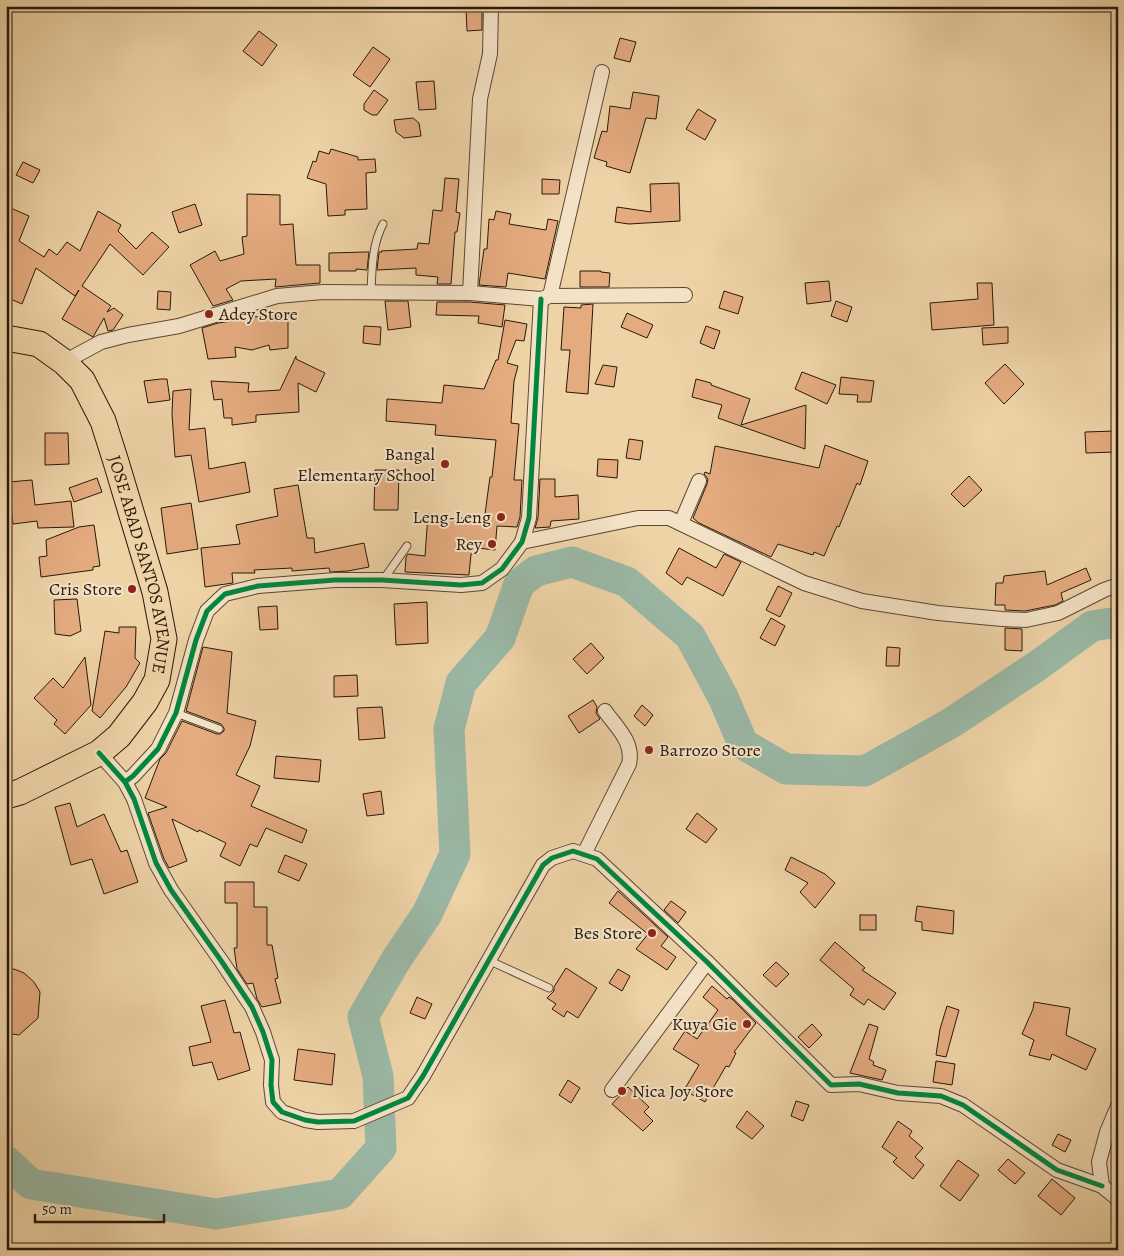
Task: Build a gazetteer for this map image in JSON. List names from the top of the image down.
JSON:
{
  "streets": {
    "highway": ["JOSE ABAD SANTOS AVENUE"]
  },
  "places": [
    "Adey Store",
    "Bangal Elementary School",
    "Leng-Leng",
    "Rey",
    "Cris Store",
    "Barrozo Store",
    "Bes Store",
    "Kuya Gie",
    "Nica Joy Store"
  ],
  "scale_bar": "50 m"
}
